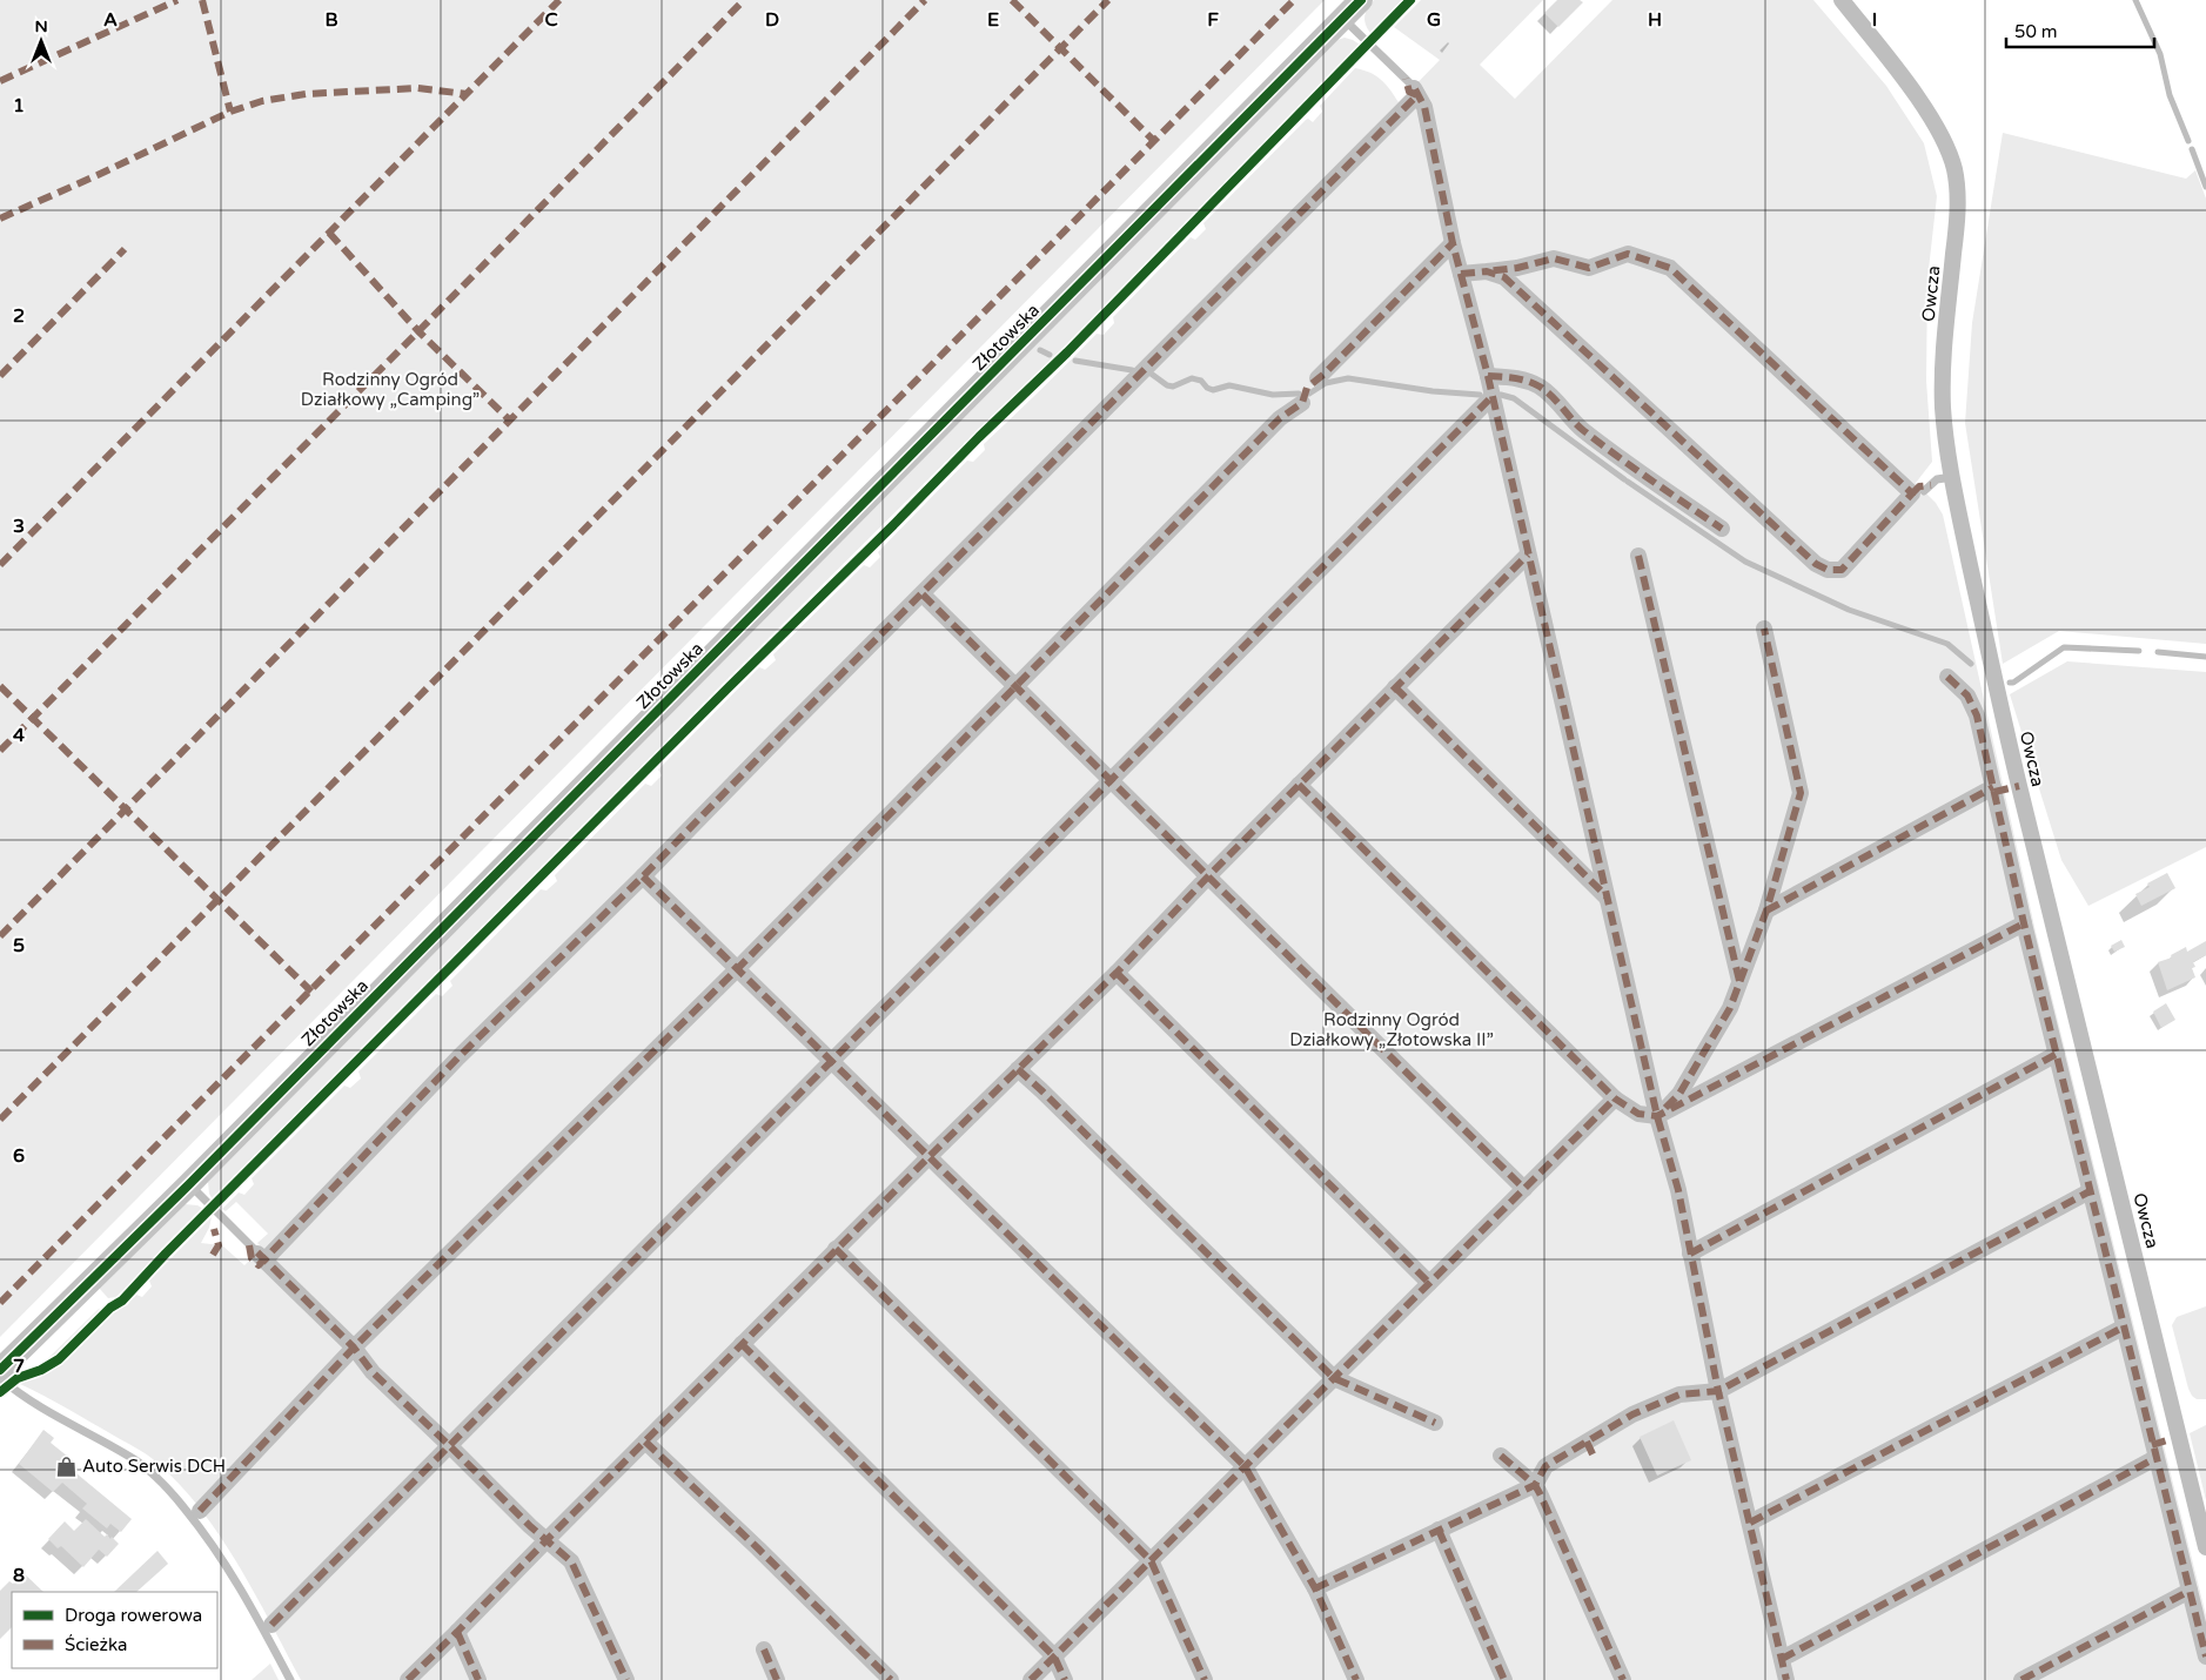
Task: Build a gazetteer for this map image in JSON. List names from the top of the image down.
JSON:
{
  "streets": {
    "street": ["Owcza", "Złotowska"]
  },
  "parks": ["Rodzinny Ogród Działkowy „Camping”", "Rodzinny Ogród Działkowy „Złotowska II”"],
  "places": {
    "shop": ["Auto Serwis DCH"]
  },
  "legend": ["Droga rowerowa", "Ścieżka"],
  "scale_bar": "50 m",
  "north": "top",
  "grid": {
    "columns": [
      "A",
      "B",
      "C",
      "D",
      "E",
      "F",
      "G",
      "H",
      "I"
    ],
    "rows": [
      "1",
      "2",
      "3",
      "4",
      "5",
      "6",
      "7",
      "8"
    ]
  }
}
